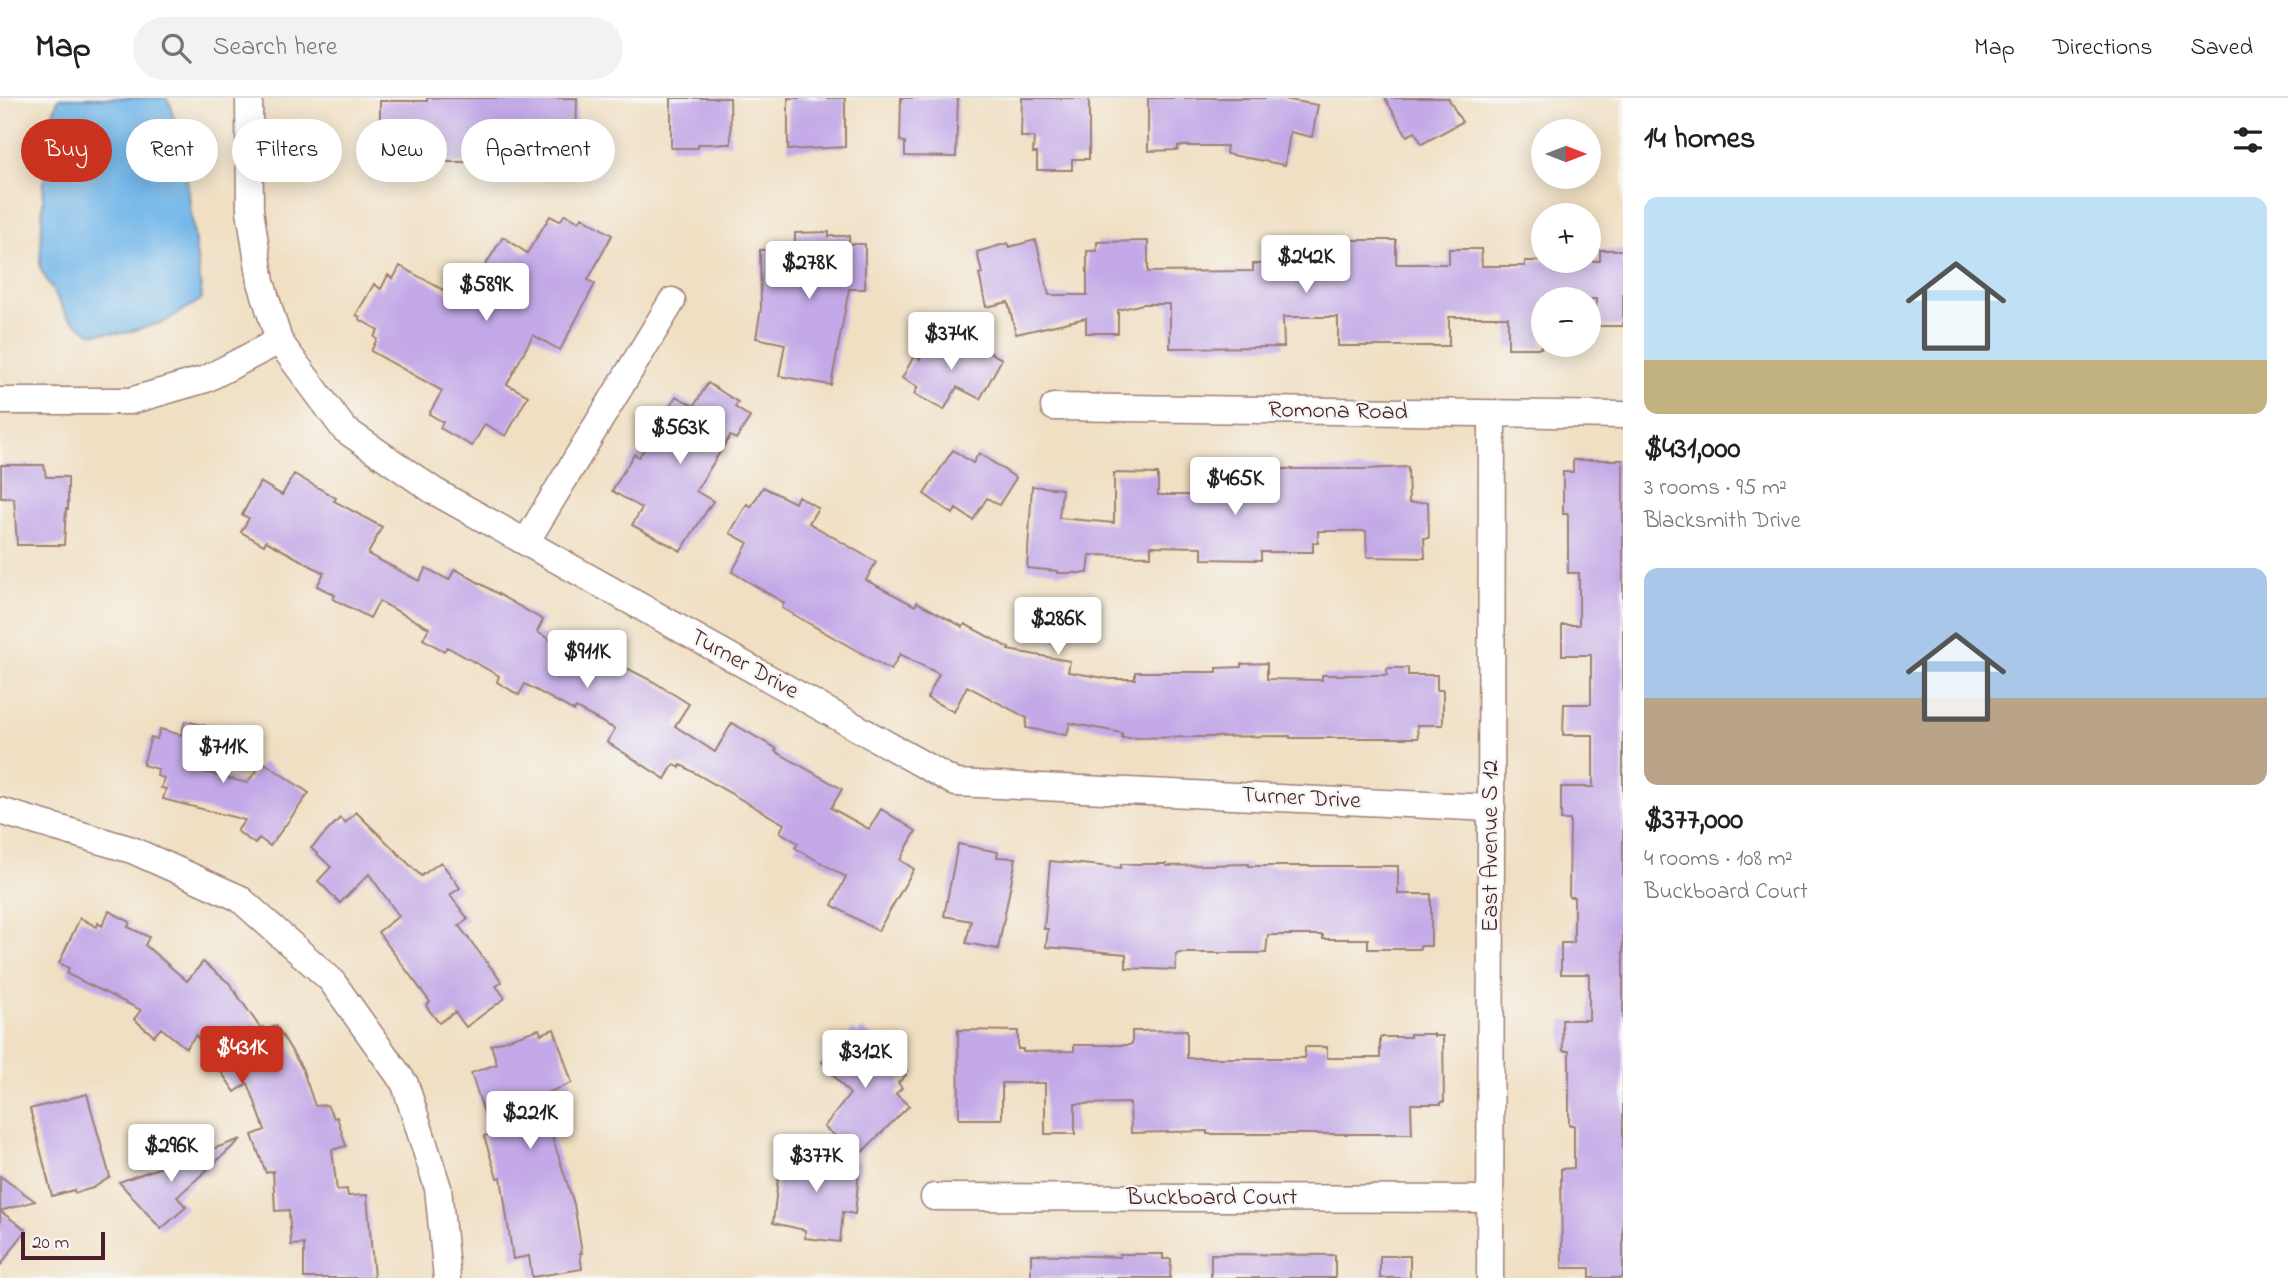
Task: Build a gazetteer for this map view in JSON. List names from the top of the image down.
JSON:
{
  "streets": {
    "street": [
      "Romona Road",
      "Turner Drive",
      "East Avenue S 12",
      "Buckboard Court"
    ]
  },
  "crossings": [
    ["Romona Road", "East Avenue S 12"],
    ["Turner Drive", "East Avenue S 12"],
    ["East Avenue S 12", "Buckboard Court"]
  ],
  "scale_bar": "20 m",
  "north": "right",
  "page": {
    "header": "Map",
    "search": "Search here",
    "nav": ["Map", "Directions", "Saved"],
    "heading": "14 homes",
    "map_buttons": ["+", "−"],
    "chip": [
      "Buy",
      "Rent",
      "Filters",
      "New",
      "Apartment"
    ],
    "list": [
      {
        "name": "$431,000",
        "note": "3 rooms · 95 m² · Blacksmith Drive"
      },
      {
        "name": "$377,000",
        "note": "4 rooms · 108 m² · Buckboard Court"
      }
    ],
    "price": [
      "$242K",
      "$278K",
      "$589K",
      "$374K",
      "$563K",
      "$465K",
      "$286K",
      "$911K",
      "$711K",
      "$431K",
      "$312K",
      "$221K",
      "$296K",
      "$377K"
    ],
    "scale": "20 m"
  }
}
